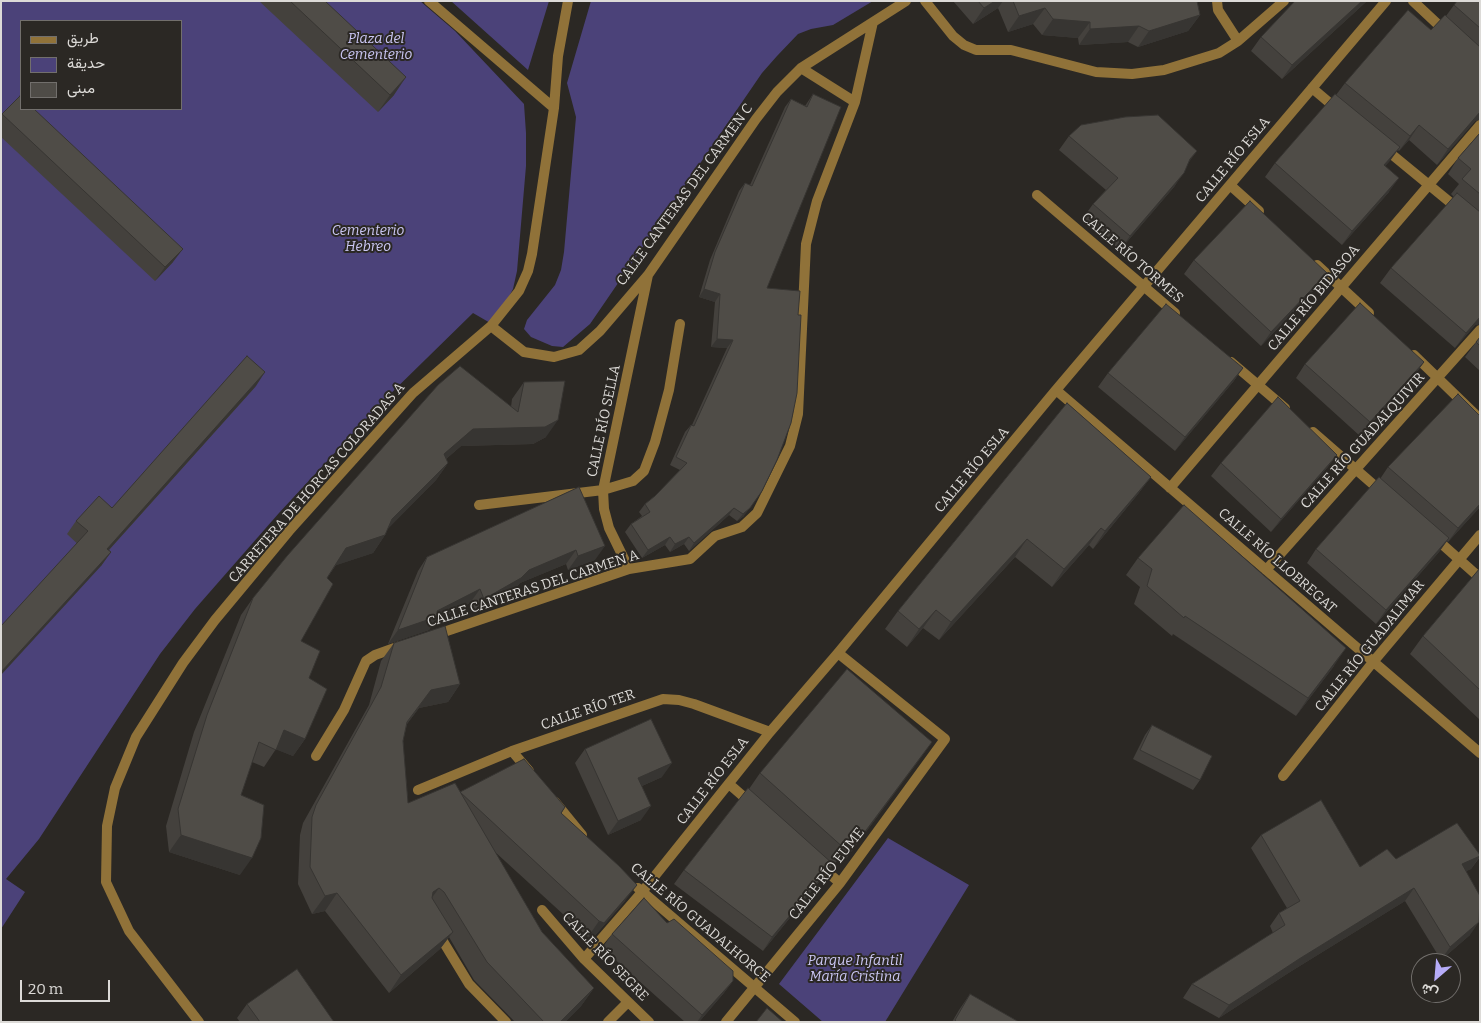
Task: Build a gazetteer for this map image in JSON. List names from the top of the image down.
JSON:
{
  "streets": {
    "street": [
      "CALLE RÍO ESLA",
      "CALLE CANTERAS DEL CARMEN C",
      "CALLE RÍO TORMES",
      "CALLE RÍO BIDASOA",
      "CALLE RÍO SELLA",
      "CALLE RÍO GUADALQUIVIR",
      "CARRETERA DE HORCAS COLORADAS A",
      "CALLE RÍO LLOBREGAT",
      "CALLE CANTERAS DEL CARMEN A",
      "CALLE RÍO GUADALIMAR",
      "CALLE RÍO TER",
      "CALLE RÍO EUME",
      "CALLE RÍO GUADALHORCE",
      "CALLE RÍO SEGRE"
    ]
  },
  "crossings": [
    ["CALLE RÍO ESLA", "CALLE RÍO TORMES"],
    ["CALLE RÍO ESLA", "CALLE RÍO LLOBREGAT"],
    ["CALLE RÍO ESLA", "CALLE RÍO TER"],
    ["CALLE RÍO ESLA", "CALLE RÍO EUME"],
    ["CALLE RÍO ESLA", "CALLE RÍO GUADALHORCE"],
    ["CALLE RÍO ESLA", "CALLE RÍO SEGRE"],
    ["CALLE CANTERAS DEL CARMEN C", "CALLE RÍO SELLA"],
    ["CALLE CANTERAS DEL CARMEN C", "CARRETERA DE HORCAS COLORADAS A"],
    ["CALLE CANTERAS DEL CARMEN C", "CALLE CANTERAS DEL CARMEN A"],
    ["CALLE RÍO BIDASOA", "CALLE RÍO LLOBREGAT"],
    ["CALLE RÍO SELLA", "CALLE CANTERAS DEL CARMEN A"],
    ["CALLE RÍO GUADALQUIVIR", "CALLE RÍO LLOBREGAT"],
    ["CALLE RÍO LLOBREGAT", "CALLE RÍO GUADALIMAR"],
    ["CALLE RÍO EUME", "CALLE RÍO GUADALHORCE"]
  ],
  "parks": ["Plaza del Cementerio", "Cementerio Hebreo", "Parque Infantil María Cristina"],
  "legend": ["طريق", "حديقة", "مبنى"],
  "scale_bar": "20 m",
  "north": "bottom left"
}
